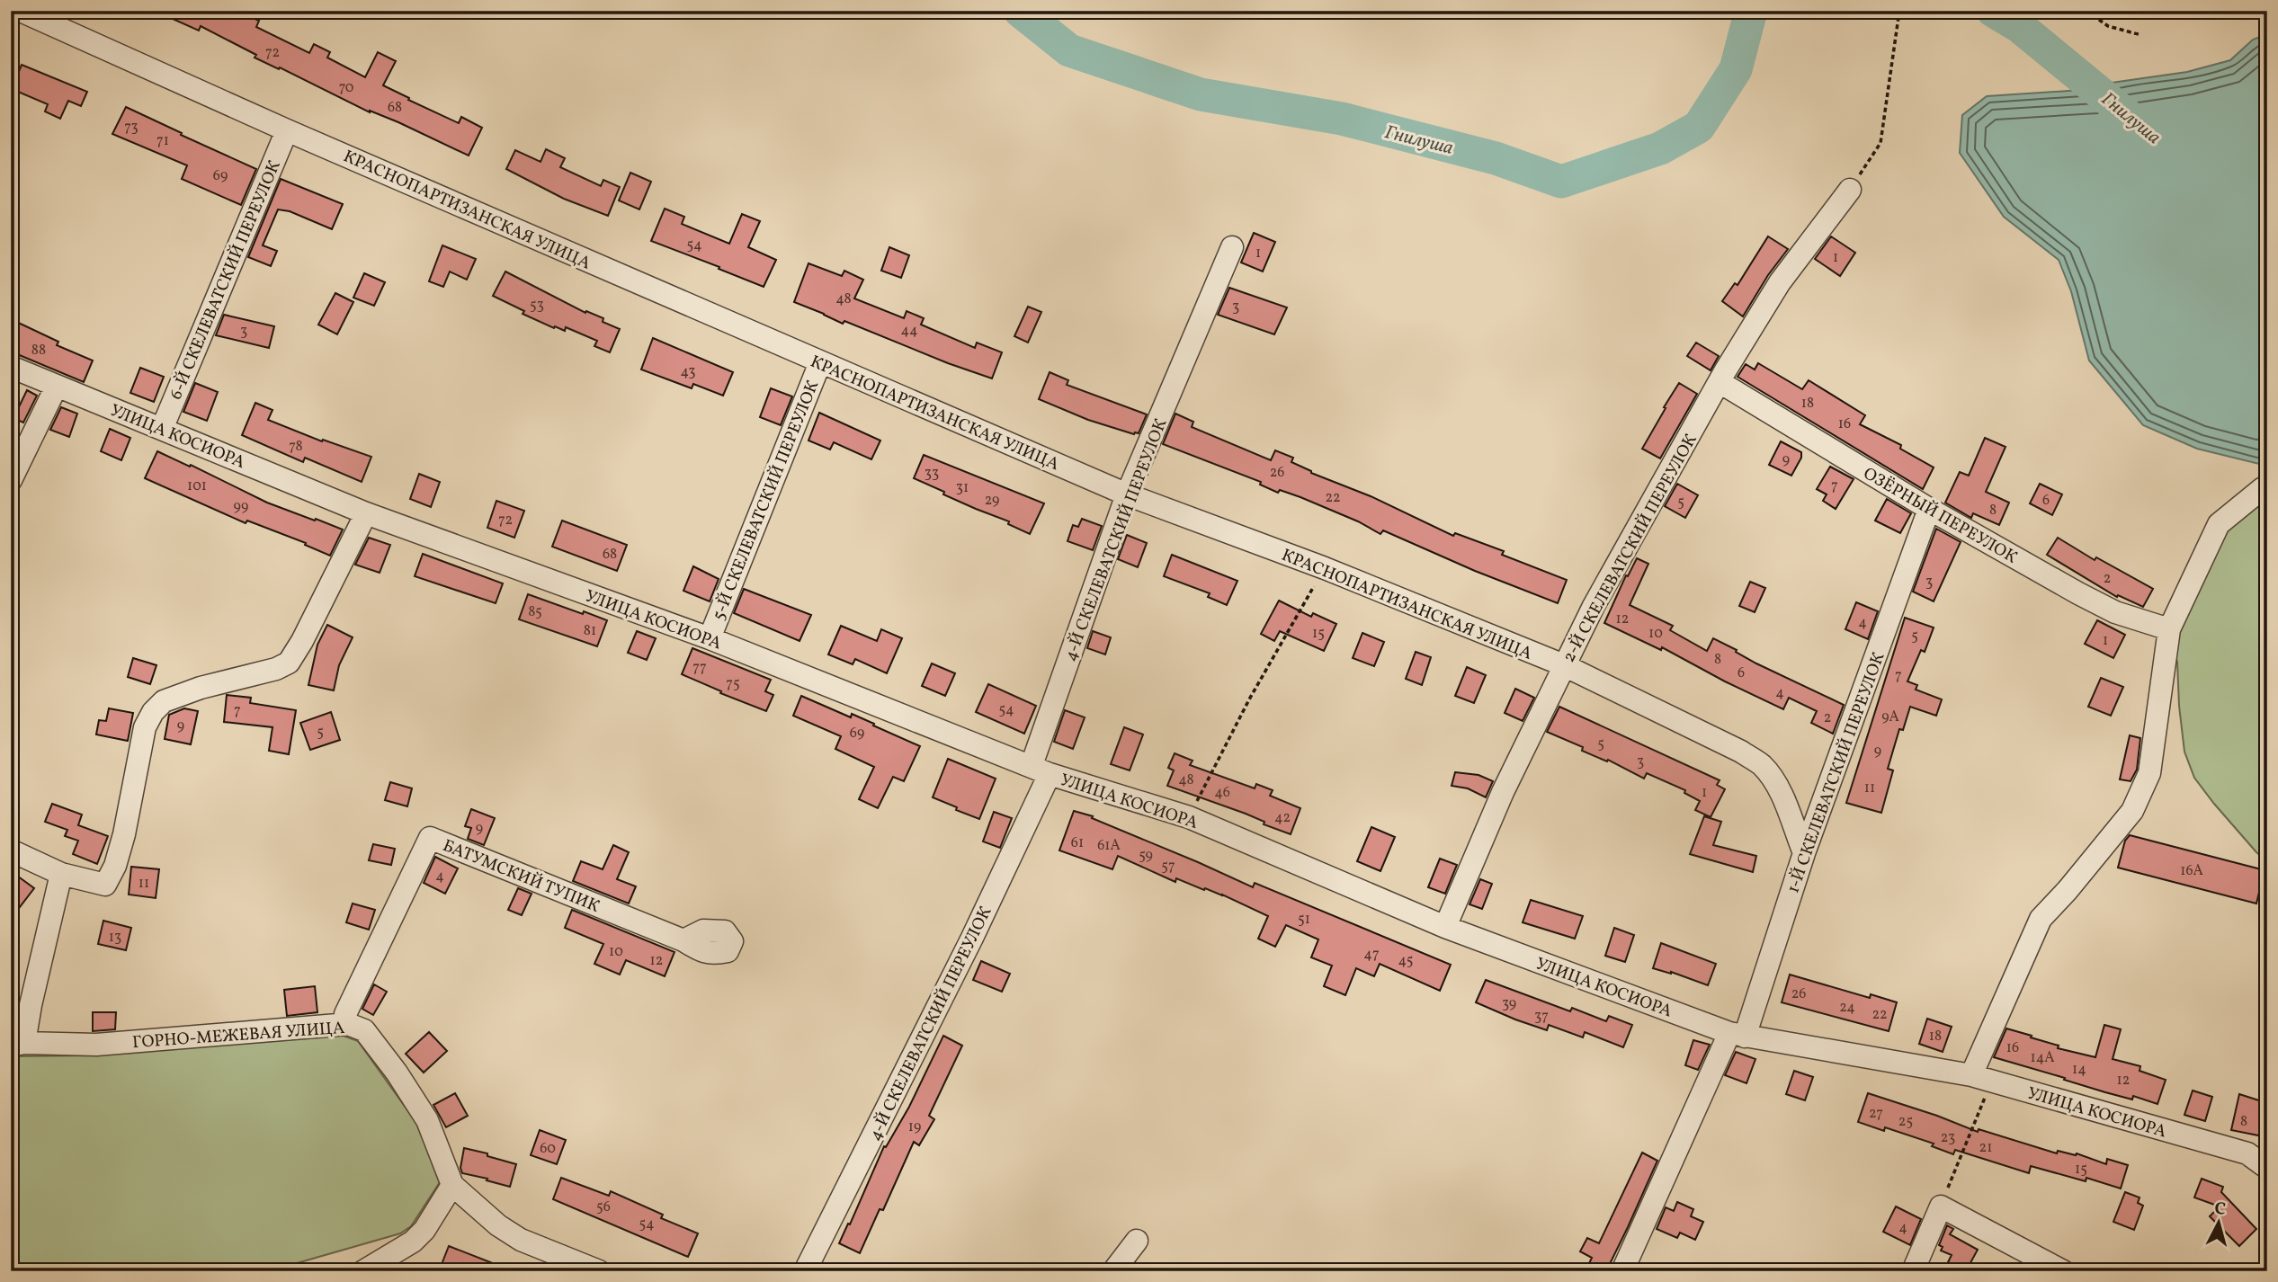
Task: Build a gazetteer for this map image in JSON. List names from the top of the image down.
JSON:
{
  "streets": {
    "street": [
      "КРАСНОПАРТИЗАНСКАЯ УЛИЦА",
      "6-Й СКЕЛЕВАТСКИЙ ПЕРЕУЛОК",
      "УЛИЦА КОСИОРА",
      "5-Й СКЕЛЕВАТСКИЙ ПЕРЕУЛОК",
      "ОЗЁРНЫЙ ПЕРЕУЛОК",
      "4-Й СКЕЛЕВАТСКИЙ ПЕРЕУЛОК",
      "2-Й СКЕЛЕВАТСКИЙ ПЕРЕУЛОК",
      "1-Й СКЕЛЕВАТСКИЙ ПЕРЕУЛОК",
      "БАТУМСКИЙ ТУПИК",
      "ГОРНО-МЕЖЕВАЯ УЛИЦА"
    ]
  },
  "crossings": [
    ["КРАСНОПАРТИЗАНСКАЯ УЛИЦА", "6-Й СКЕЛЕВАТСКИЙ ПЕРЕУЛОК"],
    ["КРАСНОПАРТИЗАНСКАЯ УЛИЦА", "5-Й СКЕЛЕВАТСКИЙ ПЕРЕУЛОК"],
    ["КРАСНОПАРТИЗАНСКАЯ УЛИЦА", "4-Й СКЕЛЕВАТСКИЙ ПЕРЕУЛОК"],
    ["КРАСНОПАРТИЗАНСКАЯ УЛИЦА", "2-Й СКЕЛЕВАТСКИЙ ПЕРЕУЛОК"],
    ["КРАСНОПАРТИЗАНСКАЯ УЛИЦА", "1-Й СКЕЛЕВАТСКИЙ ПЕРЕУЛОК"],
    ["6-Й СКЕЛЕВАТСКИЙ ПЕРЕУЛОК", "УЛИЦА КОСИОРА"],
    ["УЛИЦА КОСИОРА", "5-Й СКЕЛЕВАТСКИЙ ПЕРЕУЛОК"],
    ["УЛИЦА КОСИОРА", "4-Й СКЕЛЕВАТСКИЙ ПЕРЕУЛОК"],
    ["УЛИЦА КОСИОРА", "2-Й СКЕЛЕВАТСКИЙ ПЕРЕУЛОК"],
    ["УЛИЦА КОСИОРА", "1-Й СКЕЛЕВАТСКИЙ ПЕРЕУЛОК"],
    ["ОЗЁРНЫЙ ПЕРЕУЛОК", "2-Й СКЕЛЕВАТСКИЙ ПЕРЕУЛОК"],
    ["ОЗЁРНЫЙ ПЕРЕУЛОК", "1-Й СКЕЛЕВАТСКИЙ ПЕРЕУЛОК"],
    ["БАТУМСКИЙ ТУПИК", "ГОРНО-МЕЖЕВАЯ УЛИЦА"]
  ],
  "water": ["Гнилуша"],
  "house_numbers": [
    "72",
    "70",
    "68",
    "73",
    "71",
    "69",
    "54",
    "1",
    "1",
    "48",
    "53",
    "3",
    "44",
    "3",
    "88",
    "43",
    "18",
    "16",
    "78",
    "9",
    "26",
    "33",
    "101",
    "7",
    "31",
    "22",
    "29",
    "6",
    "5",
    "99",
    "8",
    "72",
    "68",
    "2",
    "3",
    "85",
    "12",
    "4",
    "81",
    "15",
    "10",
    "5",
    "1",
    "8",
    "77",
    "6",
    "7",
    "75",
    "4",
    "54",
    "7",
    "9А",
    "2",
    "9",
    "5",
    "69",
    "5",
    "9",
    "3",
    "48",
    "11",
    "46",
    "1",
    "42",
    "9",
    "61",
    "61А",
    "59",
    "57",
    "16А",
    "4",
    "11",
    "51",
    "13",
    "10",
    "47",
    "12",
    "45",
    "26",
    "39",
    "24",
    "22",
    "37",
    "18",
    "16",
    "14А",
    "14",
    "12",
    "27",
    "25",
    "8",
    "19",
    "23",
    "21",
    "60",
    "15",
    "56",
    "54",
    "4"
  ],
  "north": "top"
}
